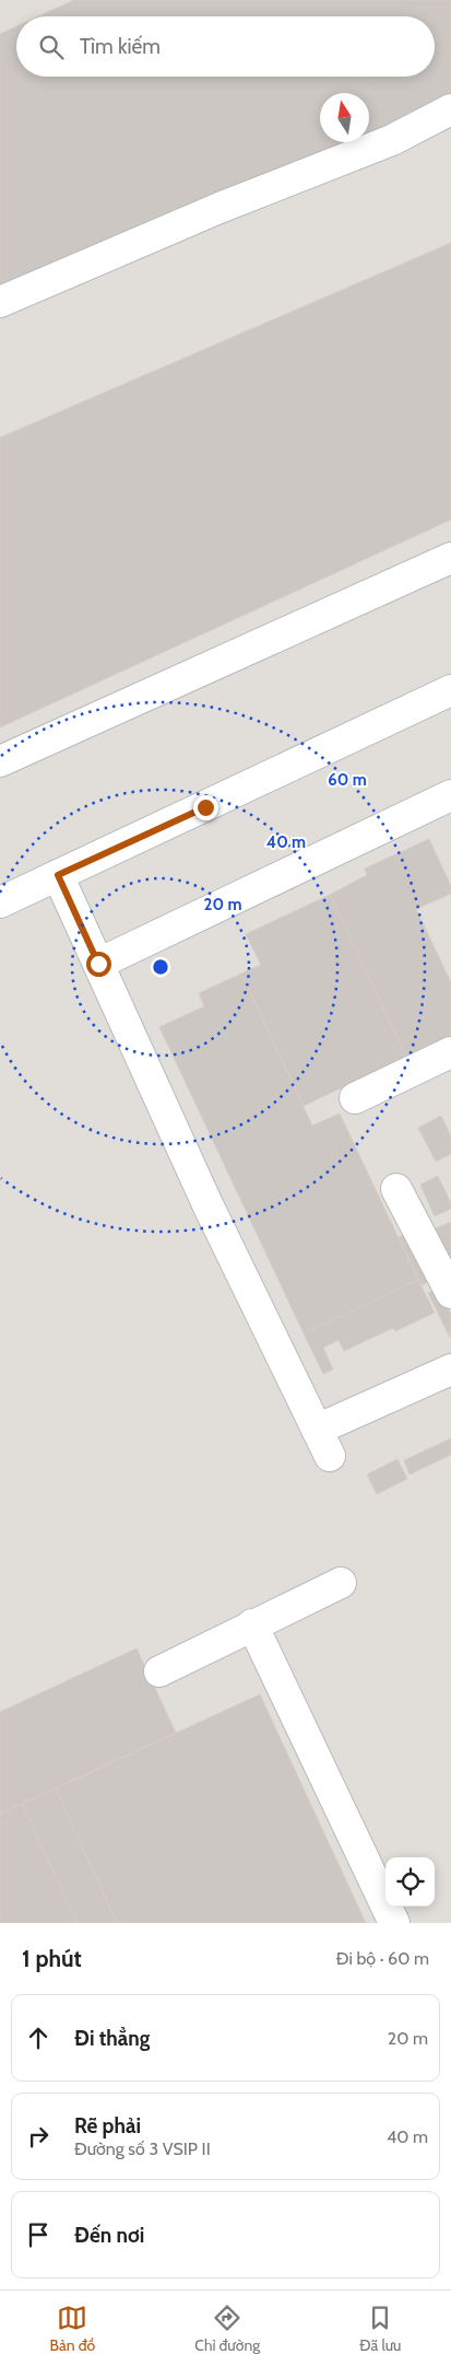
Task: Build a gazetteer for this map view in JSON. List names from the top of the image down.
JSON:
{
  "north": "top",
  "page": {
    "search": "Tìm kiếm",
    "heading": ["1 phút", "Đi bộ · 60 m"],
    "list": [
      ["Đi thẳng", "20 m"],
      ["Rẽ phải", "Đường số 3 VSIP II", "40 m"],
      "Đến nơi"
    ],
    "nav": ["Bản đồ", "Chỉ đường", "Đã lưu"]
  },
  "rings": ["60 m", "40 m", "20 m"]
}
